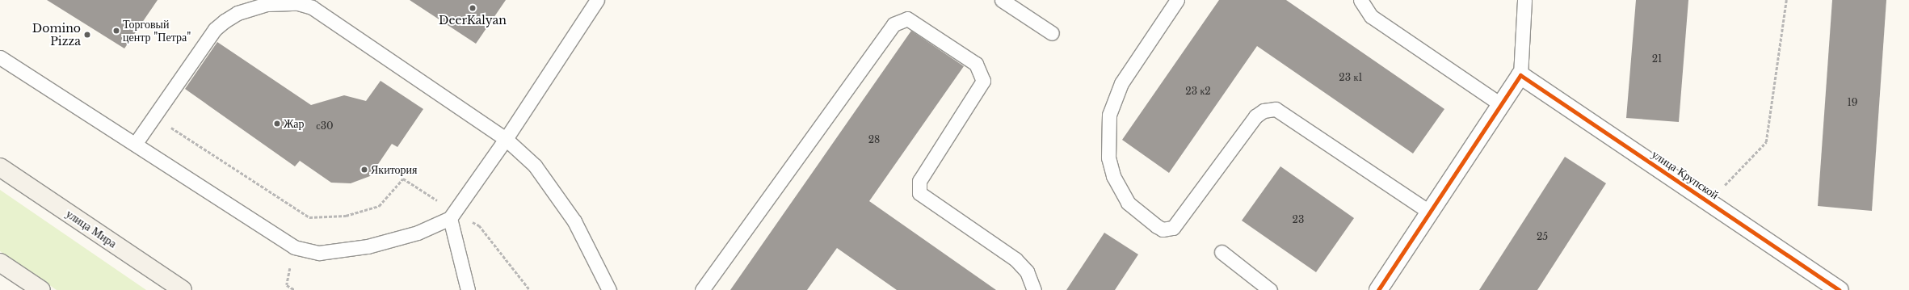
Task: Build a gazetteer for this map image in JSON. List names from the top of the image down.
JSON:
{
  "streets": {
    "main road": ["улица Мира"],
    "street": ["улица Крупской"]
  },
  "places": [
    "DeerKalyan",
    "Торговый центр \"Петра\"",
    "Domino Pizza",
    "Жар",
    "Якитория"
  ],
  "house_numbers": [
    "21",
    "23 к1",
    "23 к2",
    "19",
    "с30",
    "28",
    "23",
    "25"
  ]
}
